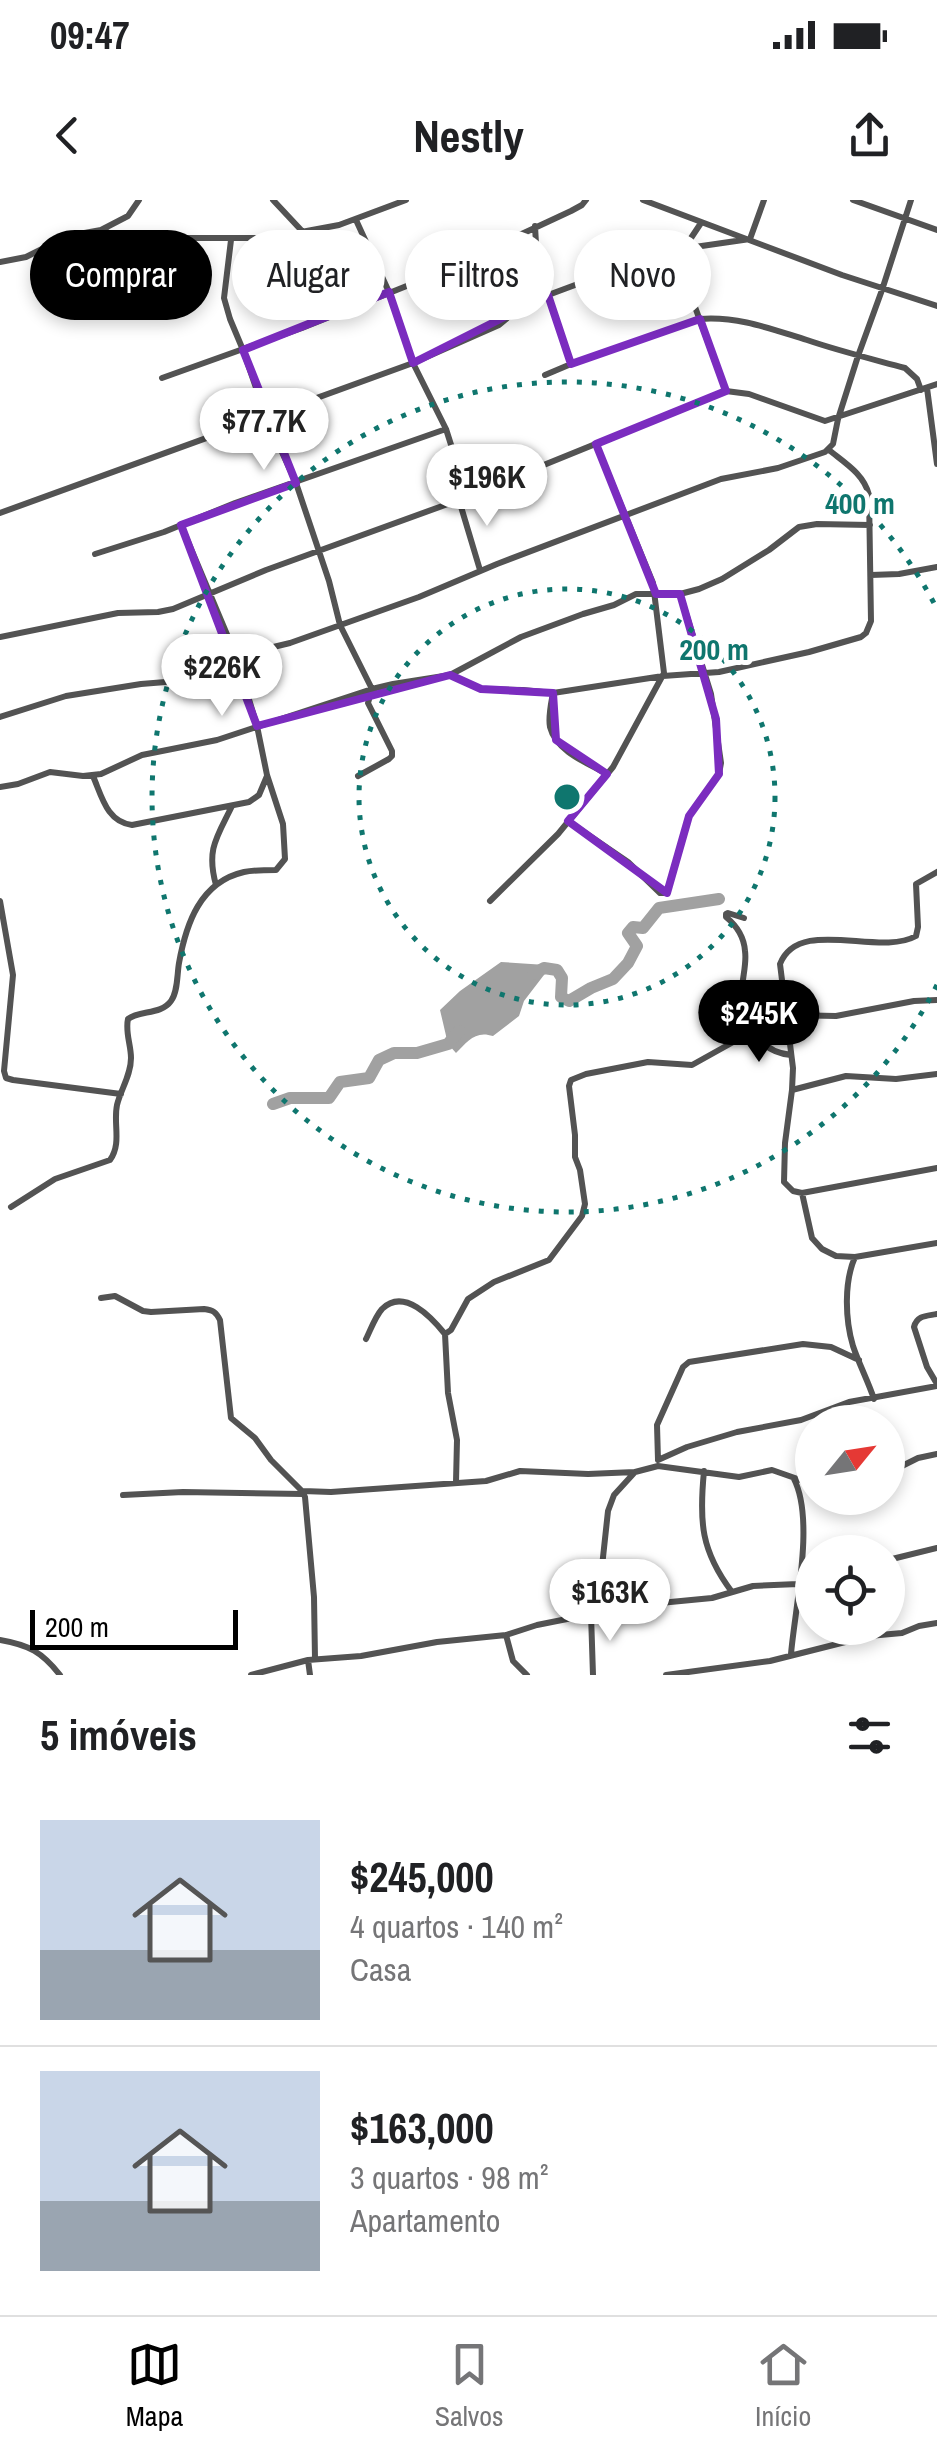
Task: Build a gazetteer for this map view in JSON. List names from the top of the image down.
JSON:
{
  "scale_bar": "200 m",
  "north": "top right",
  "page": {
    "status": "09:47",
    "header": "Nestly",
    "chip": [
      "Comprar",
      "Alugar",
      "Filtros",
      "Novo"
    ],
    "price": [
      "$77.7K",
      "$196K",
      "$226K",
      "$245K",
      "$163K"
    ],
    "scale": "200 m",
    "heading": "5 imóveis",
    "list": [
      {
        "name": "$245,000",
        "note": "4 quartos · 140 m² · Casa"
      },
      {
        "name": "$163,000",
        "note": "3 quartos · 98 m² · Apartamento"
      }
    ],
    "tabs": ["Mapa", "Salvos", "Início"]
  },
  "rings": ["400 m", "200 m"]
}
